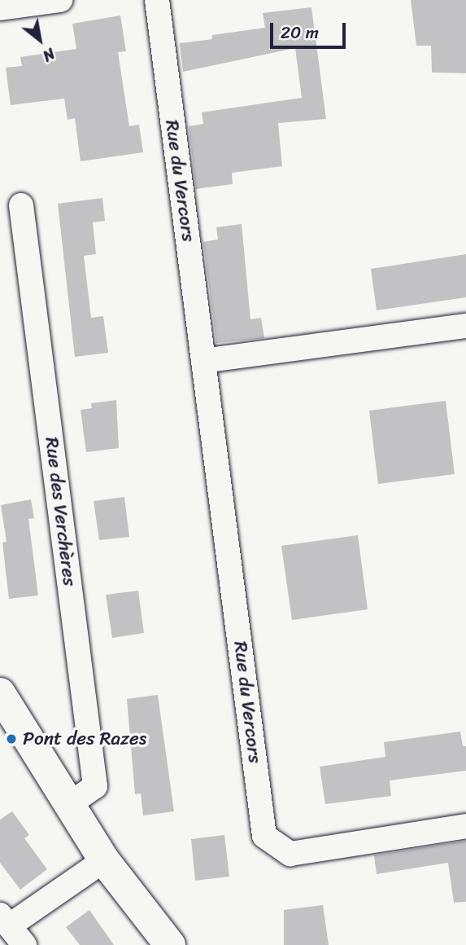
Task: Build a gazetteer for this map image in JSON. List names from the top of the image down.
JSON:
{
  "streets": {
    "street": ["Rue du Vercors", "Rue des Verchères"]
  },
  "places": ["Pont des Razes"],
  "scale_bar": "20 m",
  "north": "bottom right"
}
